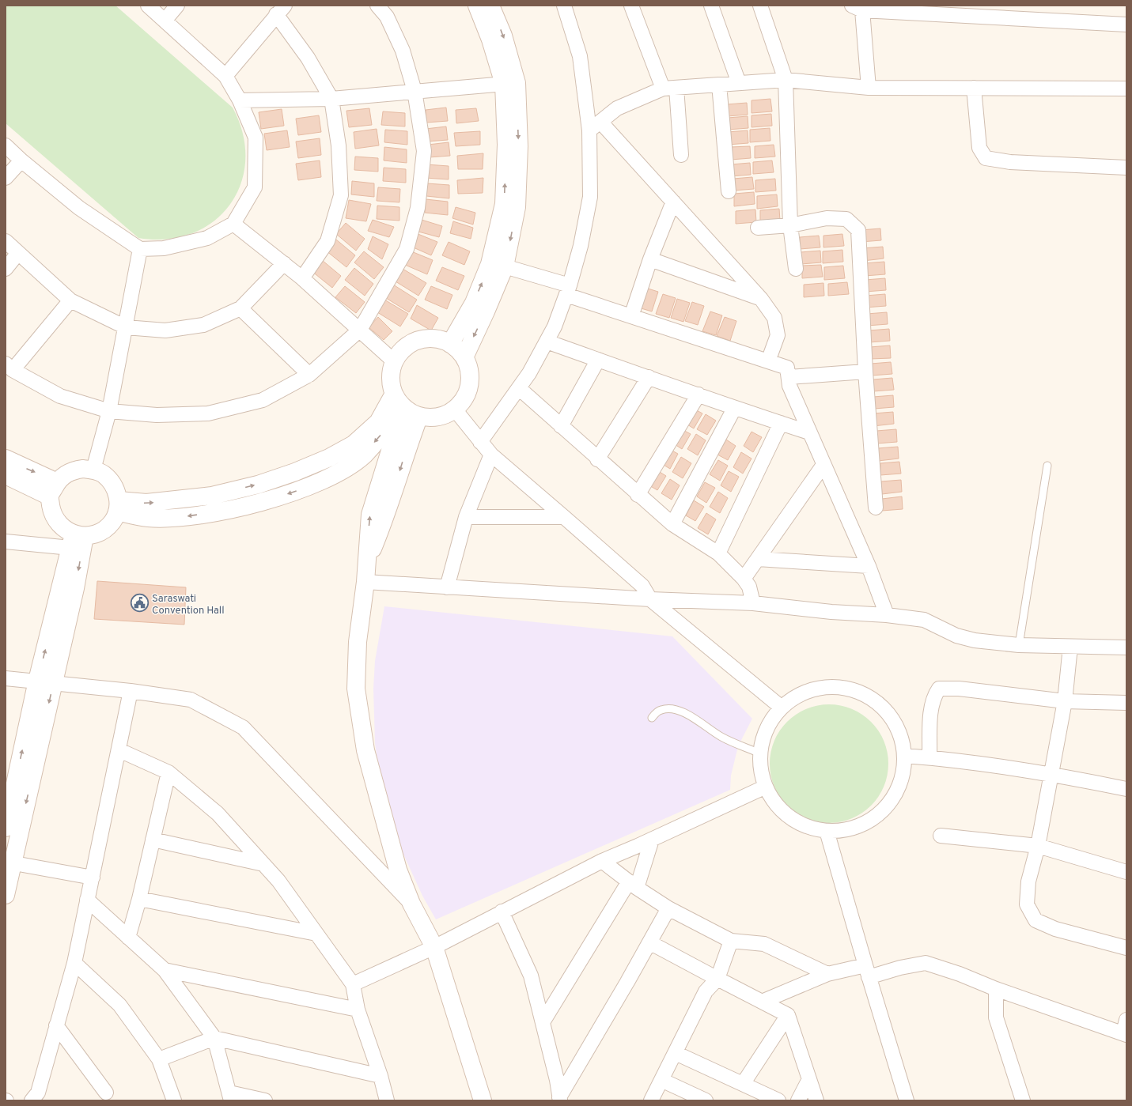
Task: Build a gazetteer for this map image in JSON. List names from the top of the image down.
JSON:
{
  "places": {
    "public building": ["Saraswati Convention Hall"]
  }
}
